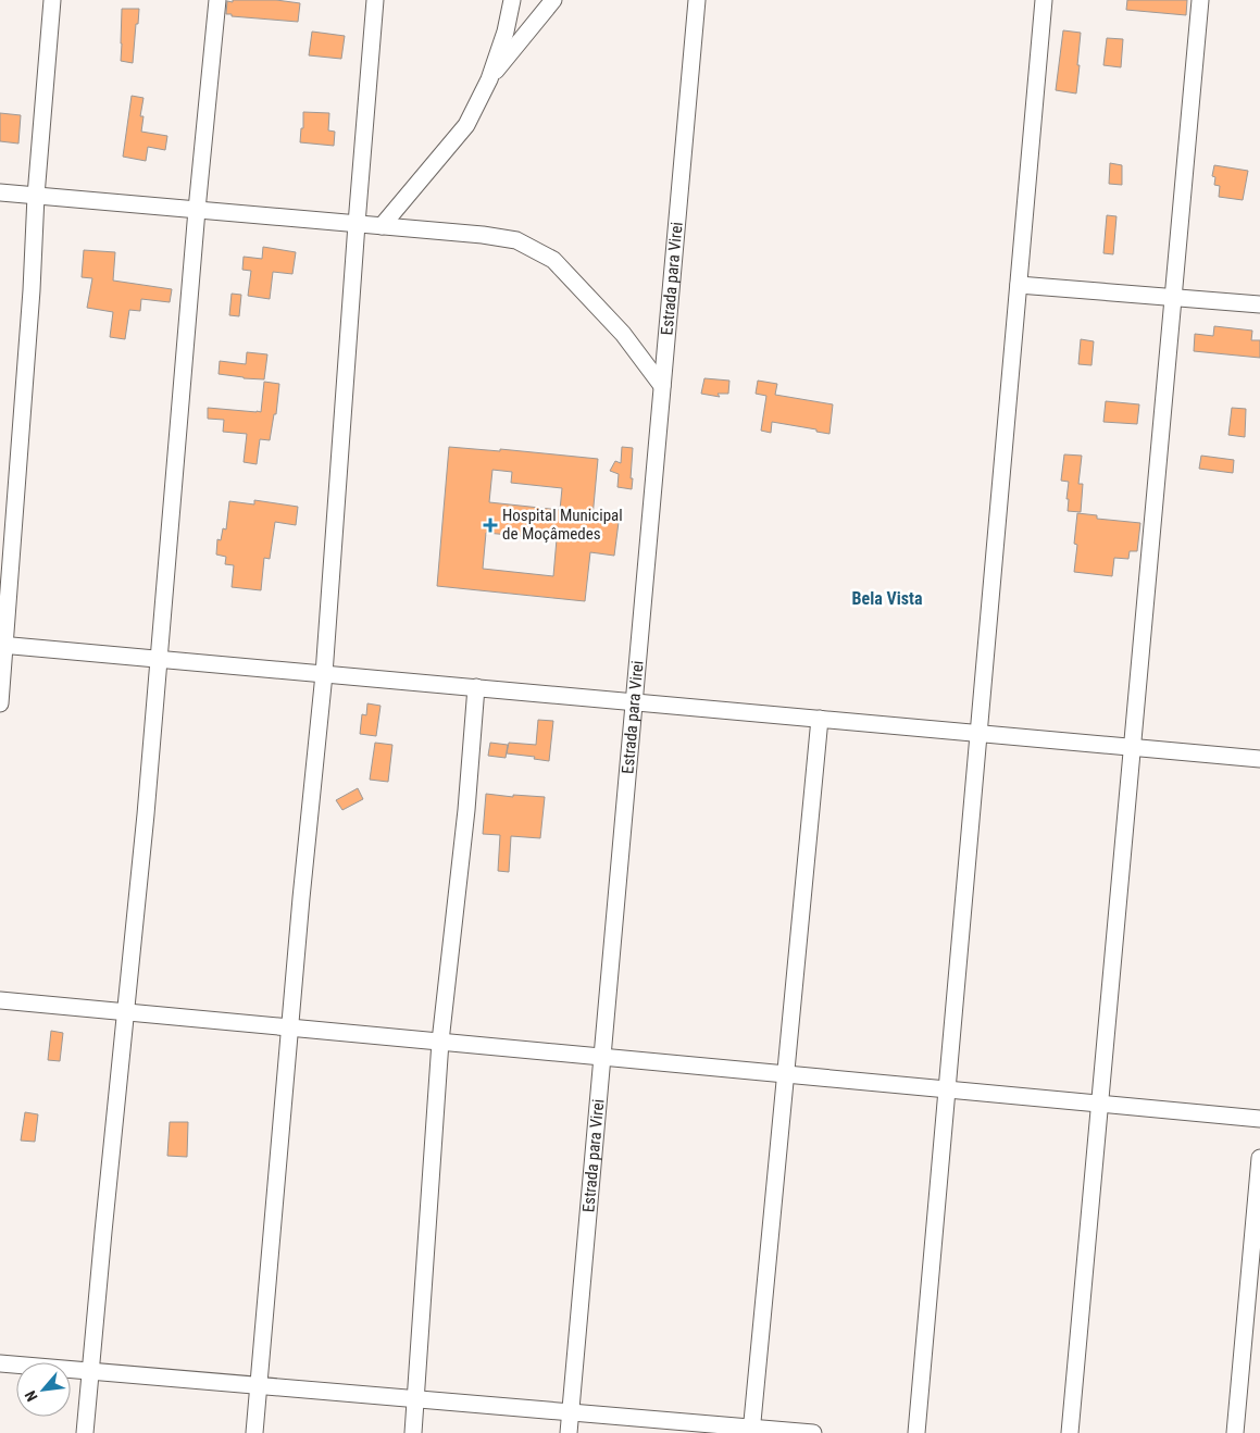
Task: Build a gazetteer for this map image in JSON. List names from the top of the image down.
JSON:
{
  "streets": {
    "street": ["Estrada para Virei"]
  },
  "districts": ["Bela Vista"],
  "places": {
    "health": ["Hospital Municipal de Moçâmedes"]
  },
  "north": "bottom left"
}
